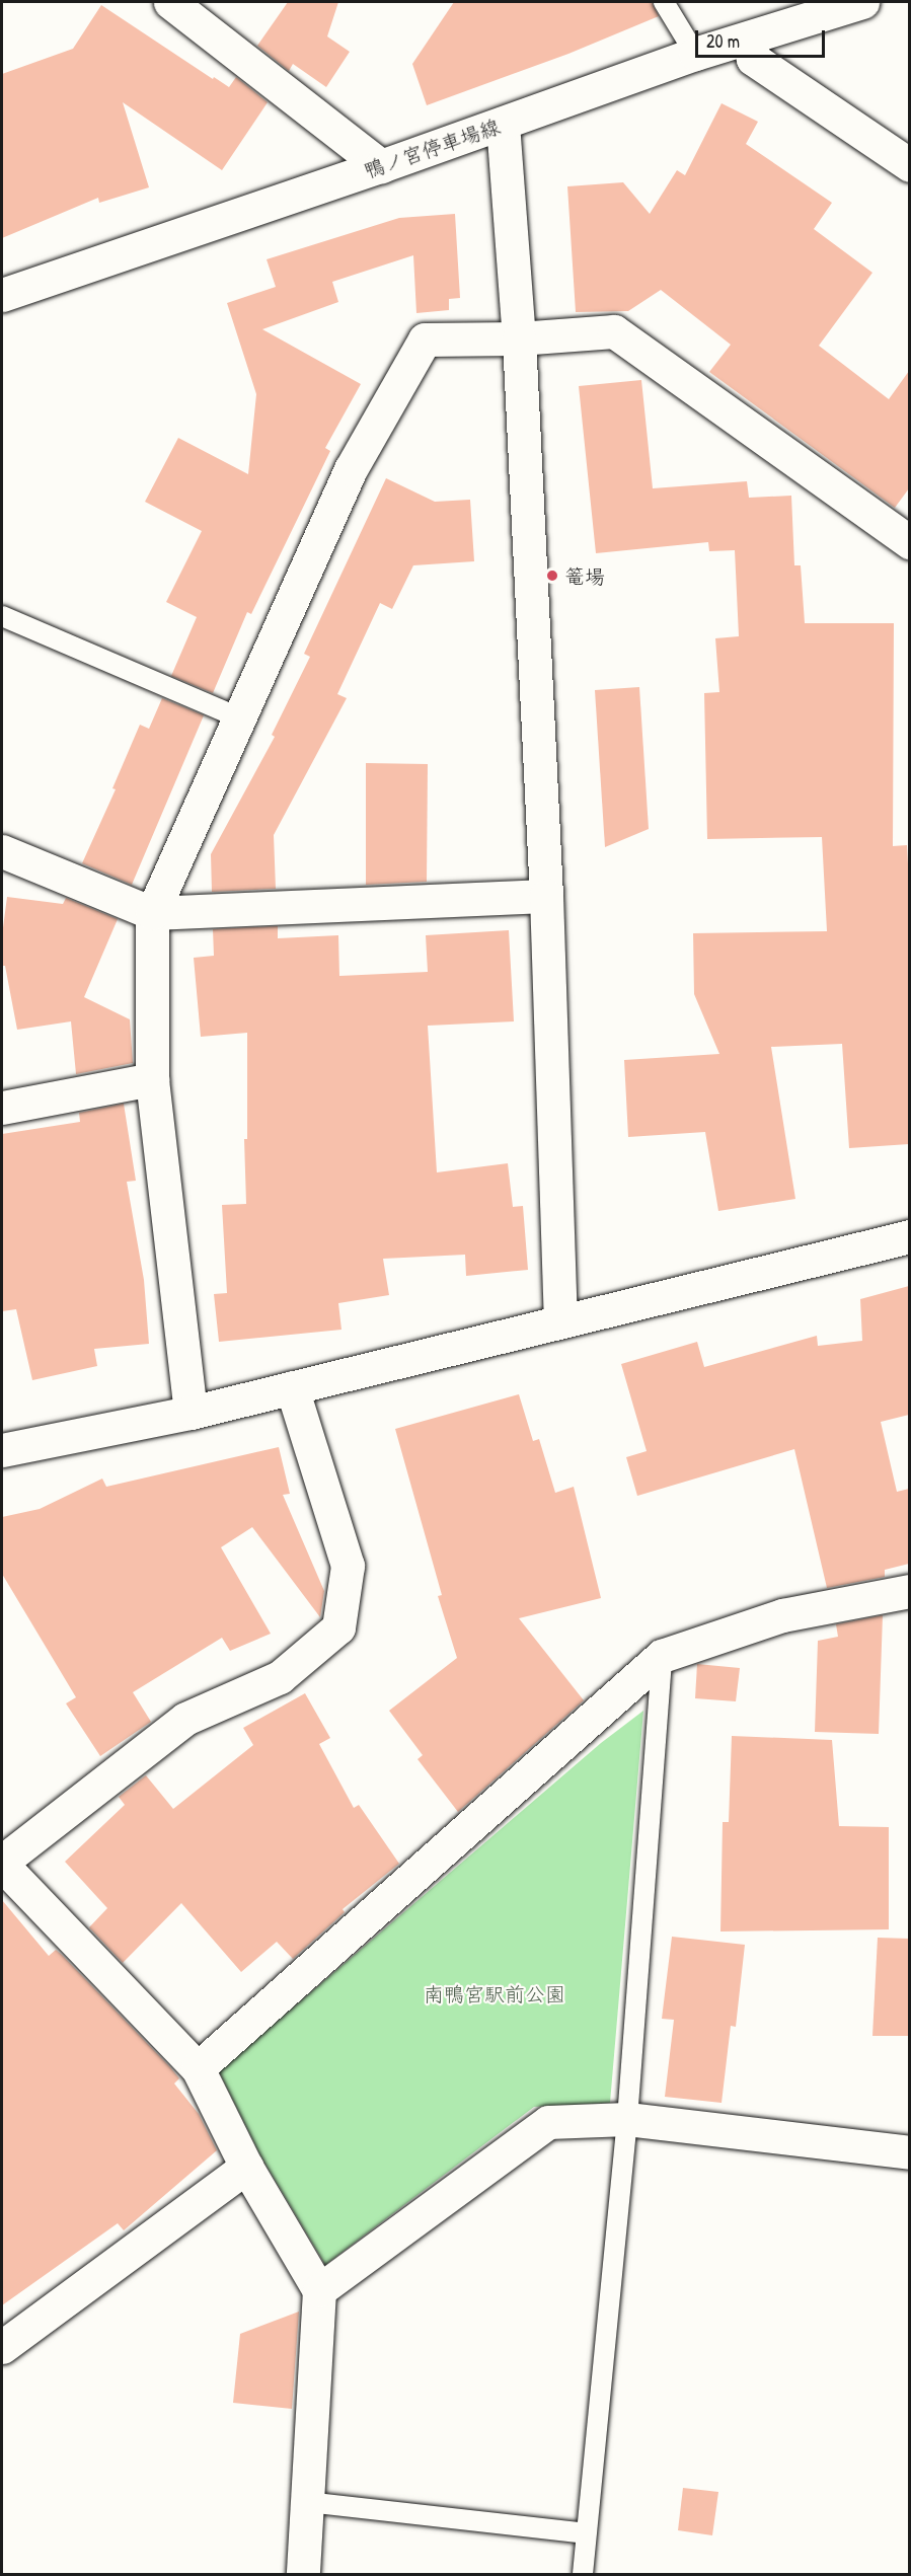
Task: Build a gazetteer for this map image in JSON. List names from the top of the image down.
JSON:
{
  "streets": {
    "street": ["鴨ノ宮停車場線"]
  },
  "parks": ["南鴨宮駅前公園"],
  "places": ["篭場"],
  "scale_bar": "20 m"
}
